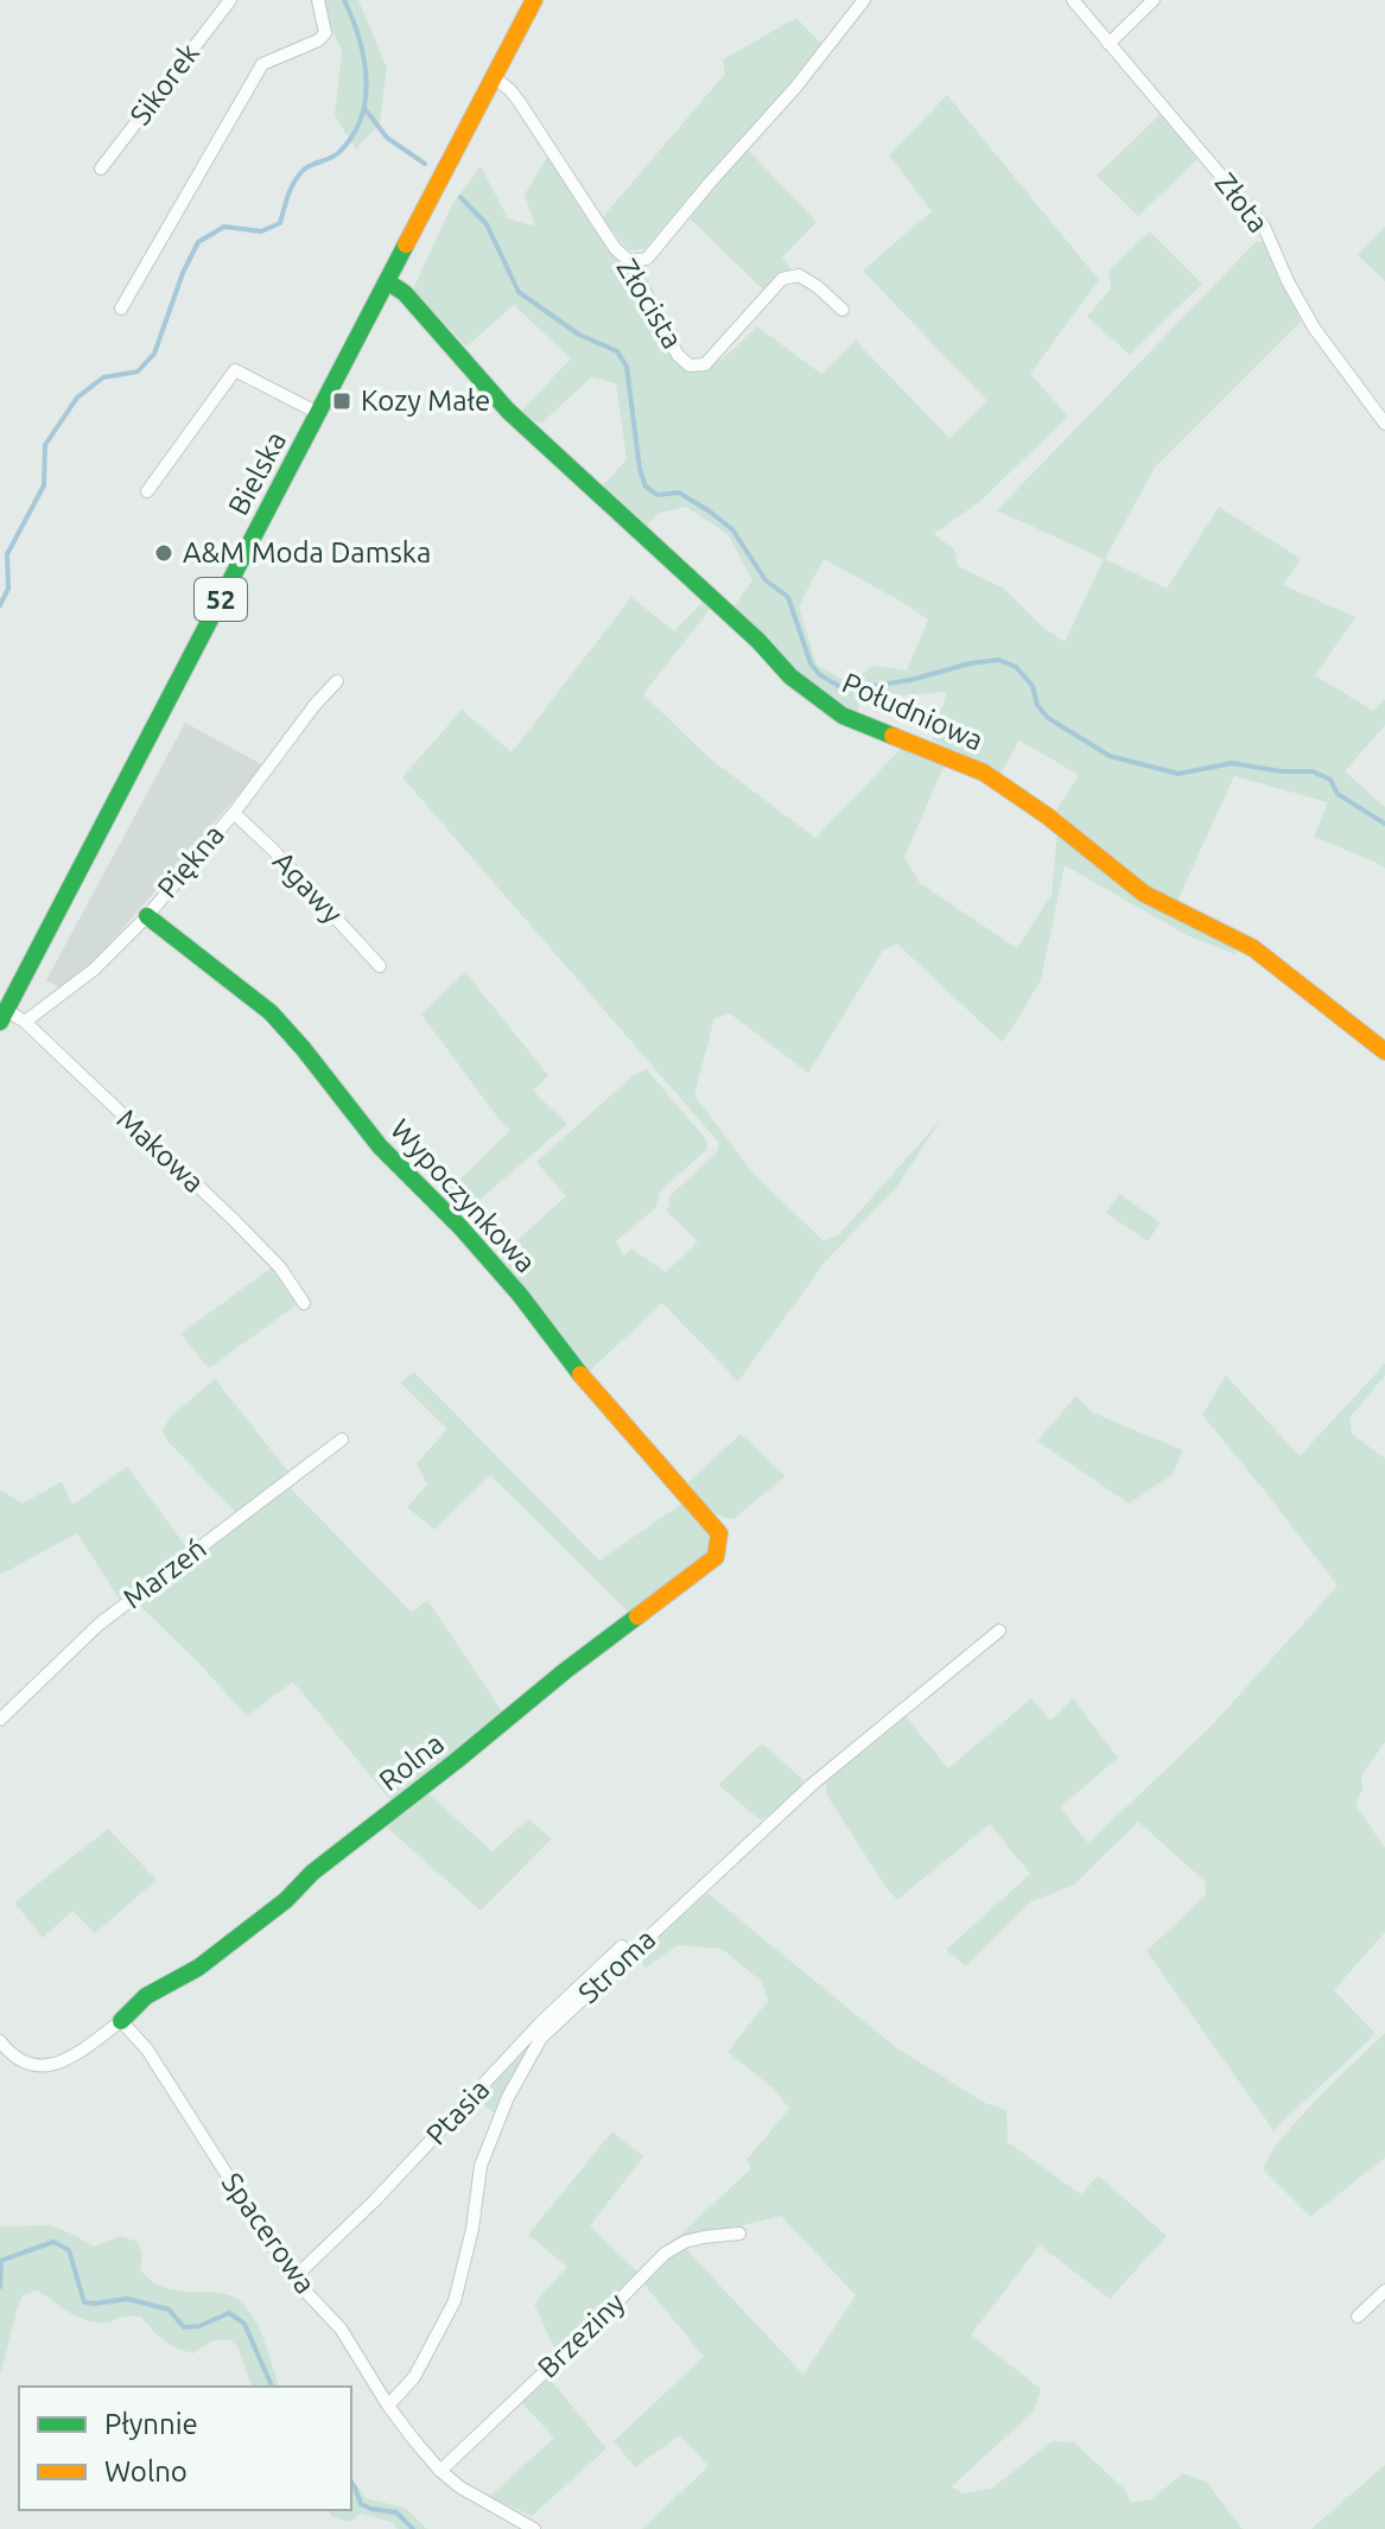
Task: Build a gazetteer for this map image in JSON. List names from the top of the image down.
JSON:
{
  "streets": {
    "street": [
      "Sikorek",
      "Złota",
      "Złocista",
      "Bielska",
      "52",
      "Południowa",
      "Piękna",
      "Agawy",
      "Makowa",
      "Wypoczynkowa",
      "Marzeń",
      "Rolna",
      "Stroma",
      "Ptasia",
      "Spacerowa",
      "Brzeziny"
    ]
  },
  "crossings": [
    ["Złocista", "Bielska"],
    ["Bielska", "Południowa"],
    ["Bielska", "Makowa"],
    ["Piękna", "Agawy"],
    ["Piękna", "Makowa"],
    ["Piękna", "Wypoczynkowa"],
    ["Wypoczynkowa", "Rolna"],
    ["Rolna", "Spacerowa"],
    ["Stroma", "Spacerowa"],
    ["Ptasia", "Spacerowa"],
    ["Spacerowa", "Brzeziny"]
  ],
  "places": {
    "transit": ["Kozy Małe"],
    "other": ["A&M Moda Damska"]
  },
  "legend": ["Płynnie", "Wolno"]
}
